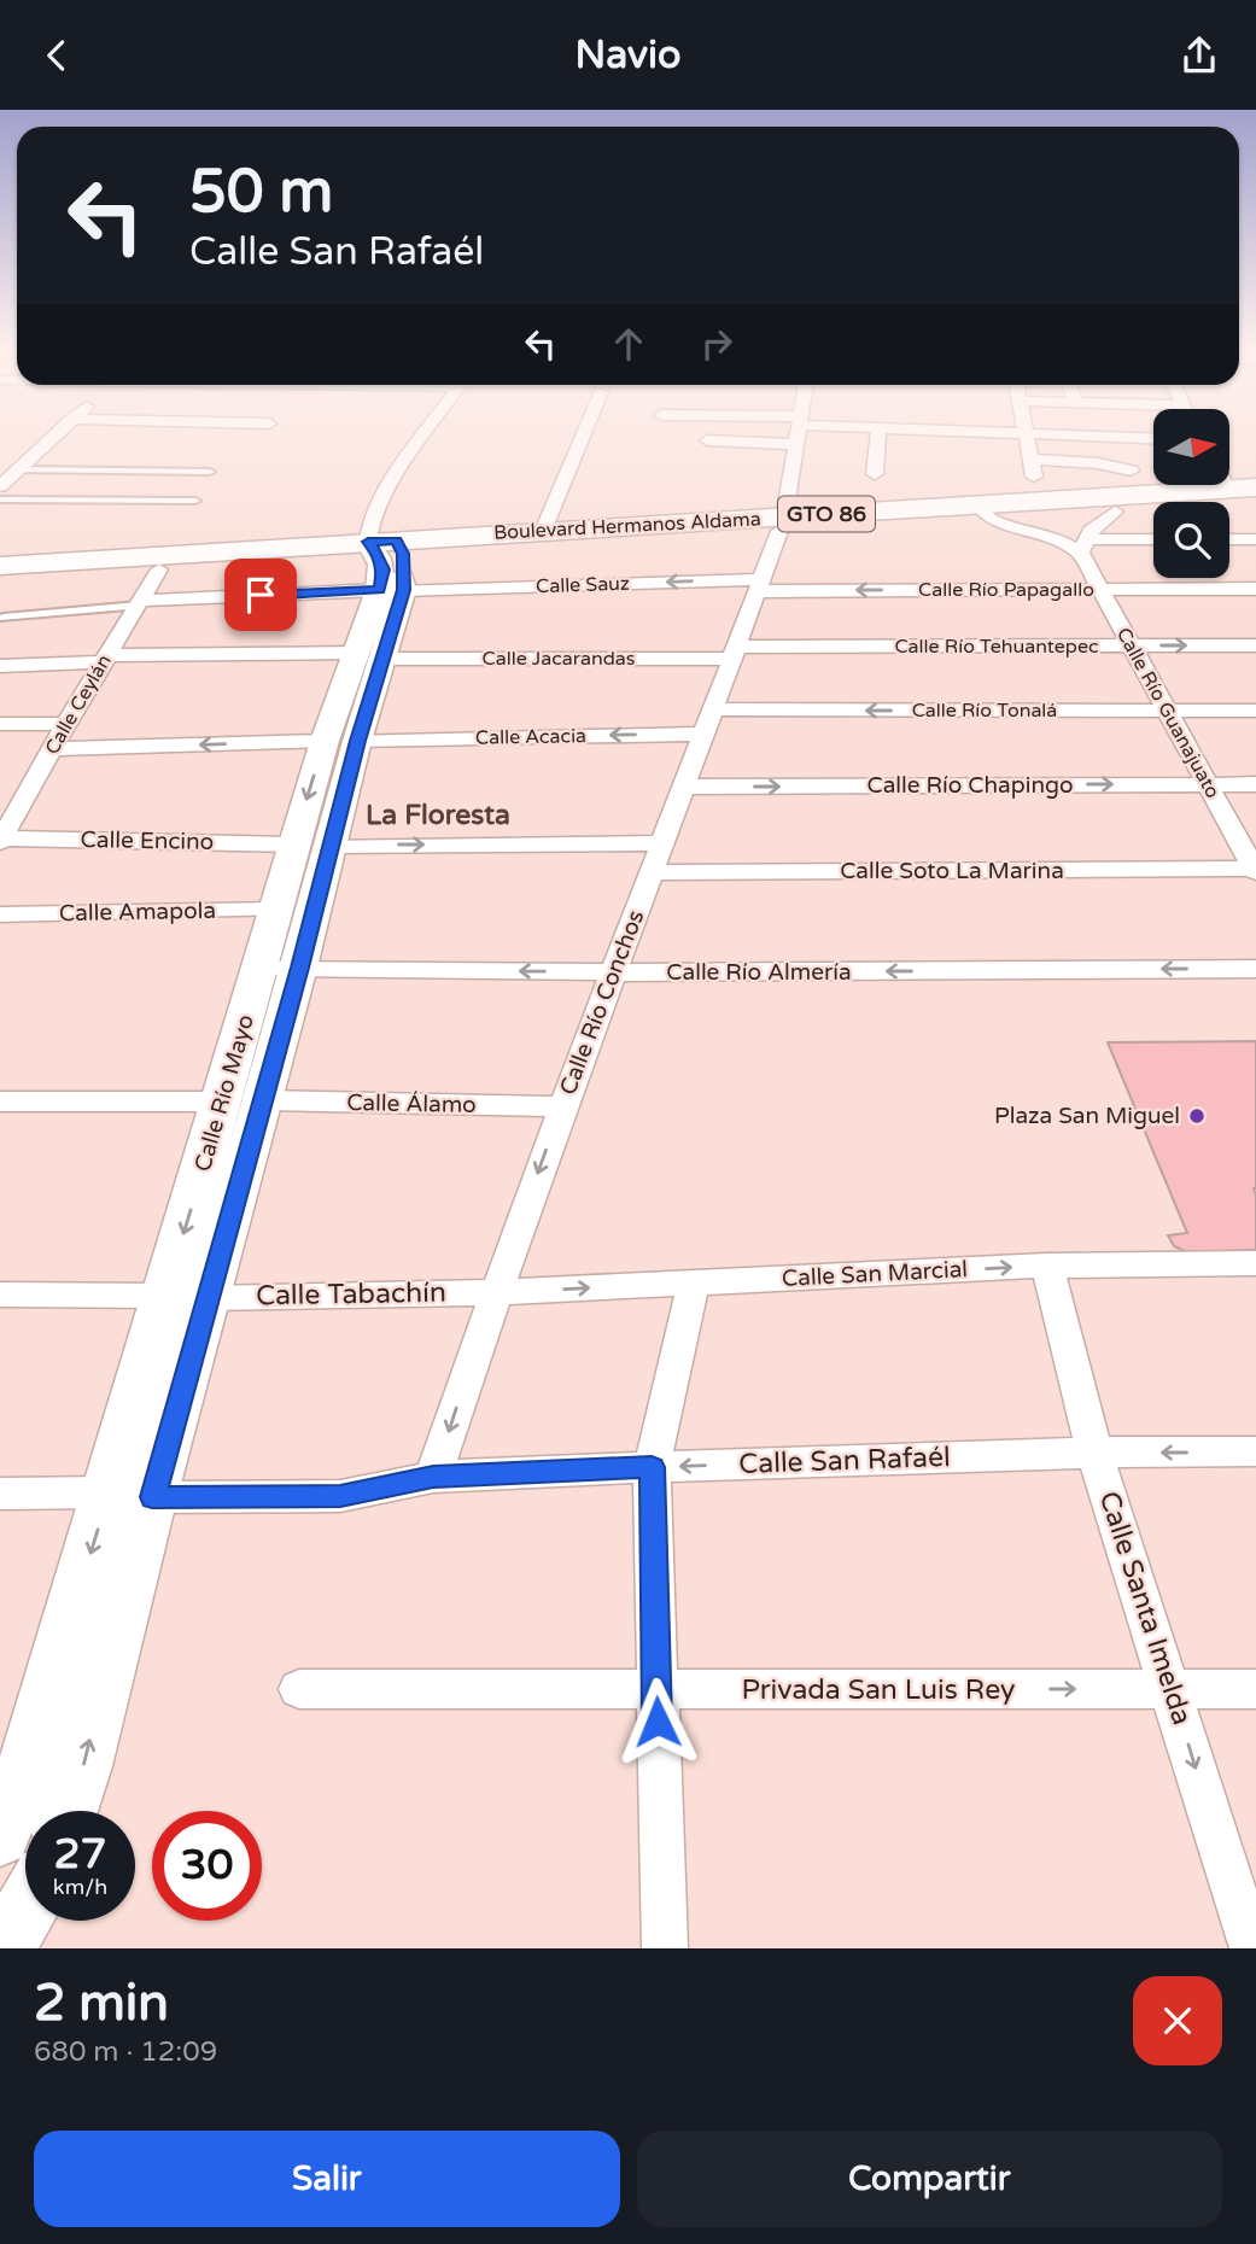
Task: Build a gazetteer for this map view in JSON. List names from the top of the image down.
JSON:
{
  "streets": {
    "main road": ["GTO 86", "Boulevard Hermanos Aldama"],
    "street": [
      "Calle Sauz",
      "Calle Río Papagallo",
      "Calle Río Tehuantepec",
      "Calle Jacarandas",
      "Calle Ceylán",
      "Calle Río Tonalá",
      "Calle Río Guanajuato",
      "Calle Acacia",
      "Calle Río Chapingo",
      "Calle Encino",
      "Calle Soto La Marina",
      "Calle Amapola",
      "Calle Río Almería",
      "Calle Río Conchos",
      "Calle Río Mayo",
      "Calle Álamo",
      "Calle San Marcial",
      "Calle Tabachín",
      "Calle San Rafaél",
      "Calle Santa Imelda",
      "Privada San Luis Rey"
    ]
  },
  "crossings": [
    ["Boulevard Hermanos Aldama", "Calle Sauz"],
    ["Boulevard Hermanos Aldama", "Calle Ceylán"],
    ["Boulevard Hermanos Aldama", "Calle Río Conchos"],
    ["Boulevard Hermanos Aldama", "Calle Río Mayo"],
    ["Calle Sauz", "Calle Río Papagallo"],
    ["Calle Sauz", "Calle Ceylán"],
    ["Calle Sauz", "Calle Río Conchos"],
    ["Calle Sauz", "Calle Río Mayo"],
    ["Calle Río Papagallo", "Calle Río Guanajuato"],
    ["Calle Río Papagallo", "Calle Río Conchos"],
    ["Calle Río Tehuantepec", "Calle Jacarandas"],
    ["Calle Río Tehuantepec", "Calle Río Guanajuato"],
    ["Calle Río Tehuantepec", "Calle Río Conchos"],
    ["Calle Jacarandas", "Calle Ceylán"],
    ["Calle Jacarandas", "Calle Río Conchos"],
    ["Calle Jacarandas", "Calle Río Mayo"],
    ["Calle Ceylán", "Calle Acacia"],
    ["Calle Ceylán", "Calle Encino"],
    ["Calle Río Tonalá", "Calle Río Guanajuato"],
    ["Calle Río Tonalá", "Calle Acacia"],
    ["Calle Río Tonalá", "Calle Río Conchos"],
    ["Calle Río Guanajuato", "Calle Río Chapingo"],
    ["Calle Río Guanajuato", "Calle Soto La Marina"],
    ["Calle Acacia", "Calle Río Conchos"],
    ["Calle Acacia", "Calle Río Mayo"],
    ["Calle Río Chapingo", "Calle Río Conchos"],
    ["Calle Encino", "Calle Río Conchos"],
    ["Calle Encino", "Calle Río Mayo"],
    ["Calle Soto La Marina", "Calle Río Conchos"],
    ["Calle Amapola", "Calle Río Mayo"],
    ["Calle Río Almería", "Calle Río Conchos"],
    ["Calle Río Almería", "Calle Río Mayo"],
    ["Calle Río Conchos", "Calle Álamo"],
    ["Calle Río Conchos", "Calle San Marcial"],
    ["Calle Río Conchos", "Calle Tabachín"],
    ["Calle Río Conchos", "Calle San Rafaél"],
    ["Calle Río Mayo", "Calle Álamo"],
    ["Calle Río Mayo", "Calle Tabachín"],
    ["Calle Río Mayo", "Calle San Rafaél"],
    ["Calle San Marcial", "Calle Tabachín"],
    ["Calle San Marcial", "Calle Santa Imelda"],
    ["Calle San Rafaél", "Calle Santa Imelda"],
    ["Calle Santa Imelda", "Privada San Luis Rey"]
  ],
  "one_way": [
    "Calle Sauz",
    "Calle Acacia",
    "Calle Río Chapingo",
    "Calle Encino",
    "Calle Río Almería",
    "Calle San Marcial",
    "Calle San Rafaél",
    "Calle Santa Imelda",
    "Privada San Luis Rey"
  ],
  "districts": ["La Floresta"],
  "places": ["Plaza San Miguel"],
  "north": "right",
  "page": {
    "header": "Navio",
    "turn": ["50 m", "Calle San Rafaél"],
    "speed": "27 km/h",
    "limit": "30",
    "heading": ["2 min", "680 m · 12:09"],
    "buttons": ["Salir", "Compartir"]
  }
}
